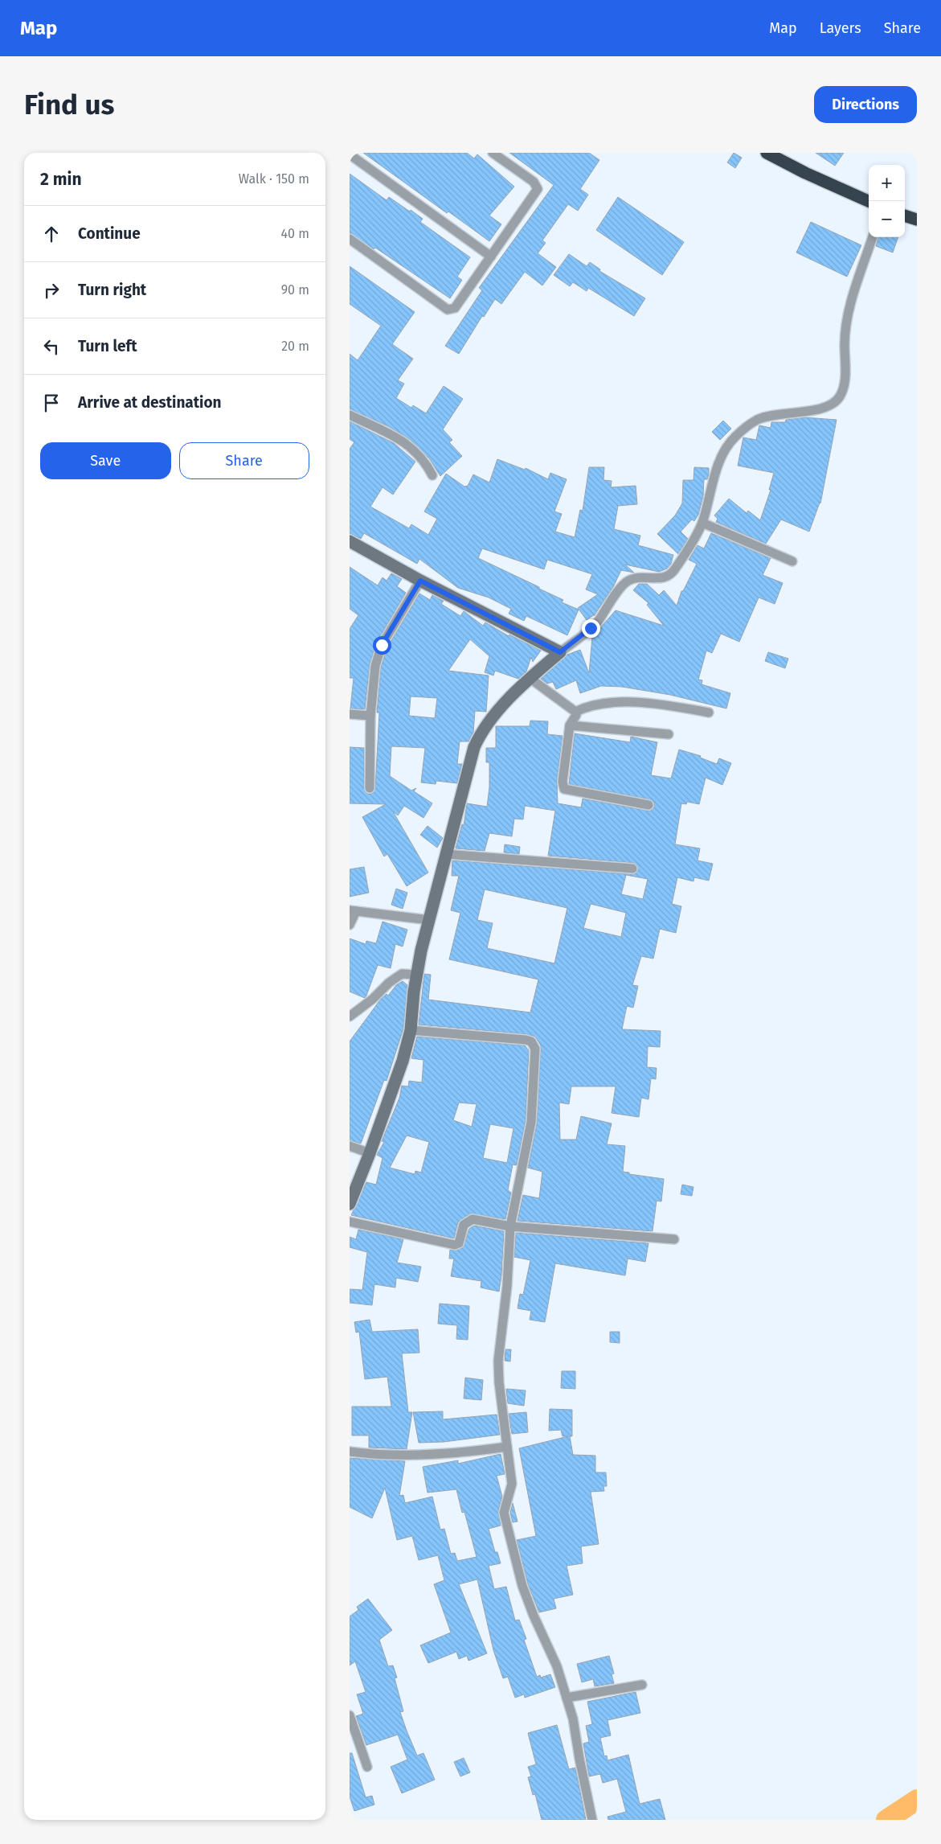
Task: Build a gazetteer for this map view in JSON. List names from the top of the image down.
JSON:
{
  "page": {
    "header": "Map",
    "nav": ["Map", "Layers", "Share"],
    "buttons": [
      "Directions",
      ["Save", "Share"]
    ],
    "title": "Find us",
    "heading": ["2 min", "Walk · 150 m"],
    "map_buttons": ["+", "−"],
    "list": [
      ["Continue", "40 m"],
      ["Turn right", "90 m"],
      ["Turn left", "20 m"],
      "Arrive at destination"
    ]
  }
}
